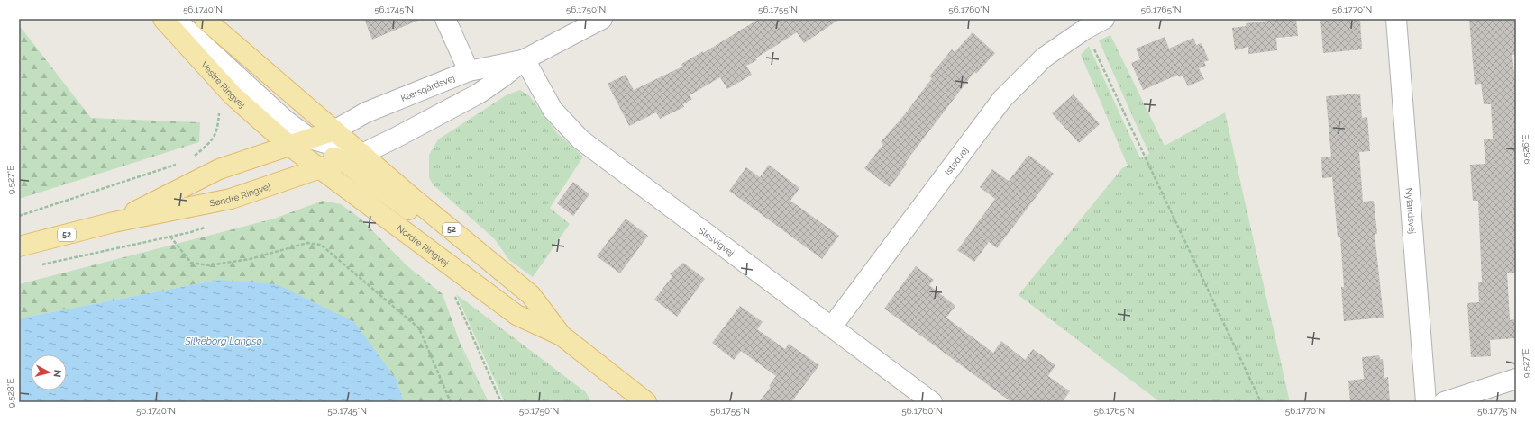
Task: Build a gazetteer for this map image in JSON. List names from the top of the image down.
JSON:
{
  "streets": {
    "main road": [
      "Vestre Ringvej",
      "Søndre Ringvej",
      "52",
      "Nordre Ringvej"
    ],
    "street": [
      "Kærsgårdsvej",
      "Istedvej",
      "Nylandsvej",
      "Slesvigvej"
    ]
  },
  "crossings": [
    ["Vestre Ringvej", "Søndre Ringvej"],
    ["Vestre Ringvej", "Nordre Ringvej"],
    ["Kærsgårdsvej", "Søndre Ringvej"],
    ["Kærsgårdsvej", "Slesvigvej"],
    ["Kærsgårdsvej", "Nordre Ringvej"],
    ["Istedvej", "Slesvigvej"],
    ["Søndre Ringvej", "Nordre Ringvej"]
  ],
  "water": ["Silkeborg Langsø"],
  "north": "right",
  "coordinates": [
    "56.1740°N",
    "56.1745°N",
    "56.1750°N",
    "56.1755°N",
    "56.1760°N",
    "56.1765°N",
    "56.1770°N",
    "9.526°E",
    "9.527°E",
    "9.528°E",
    "56.1775°N"
  ]
}
